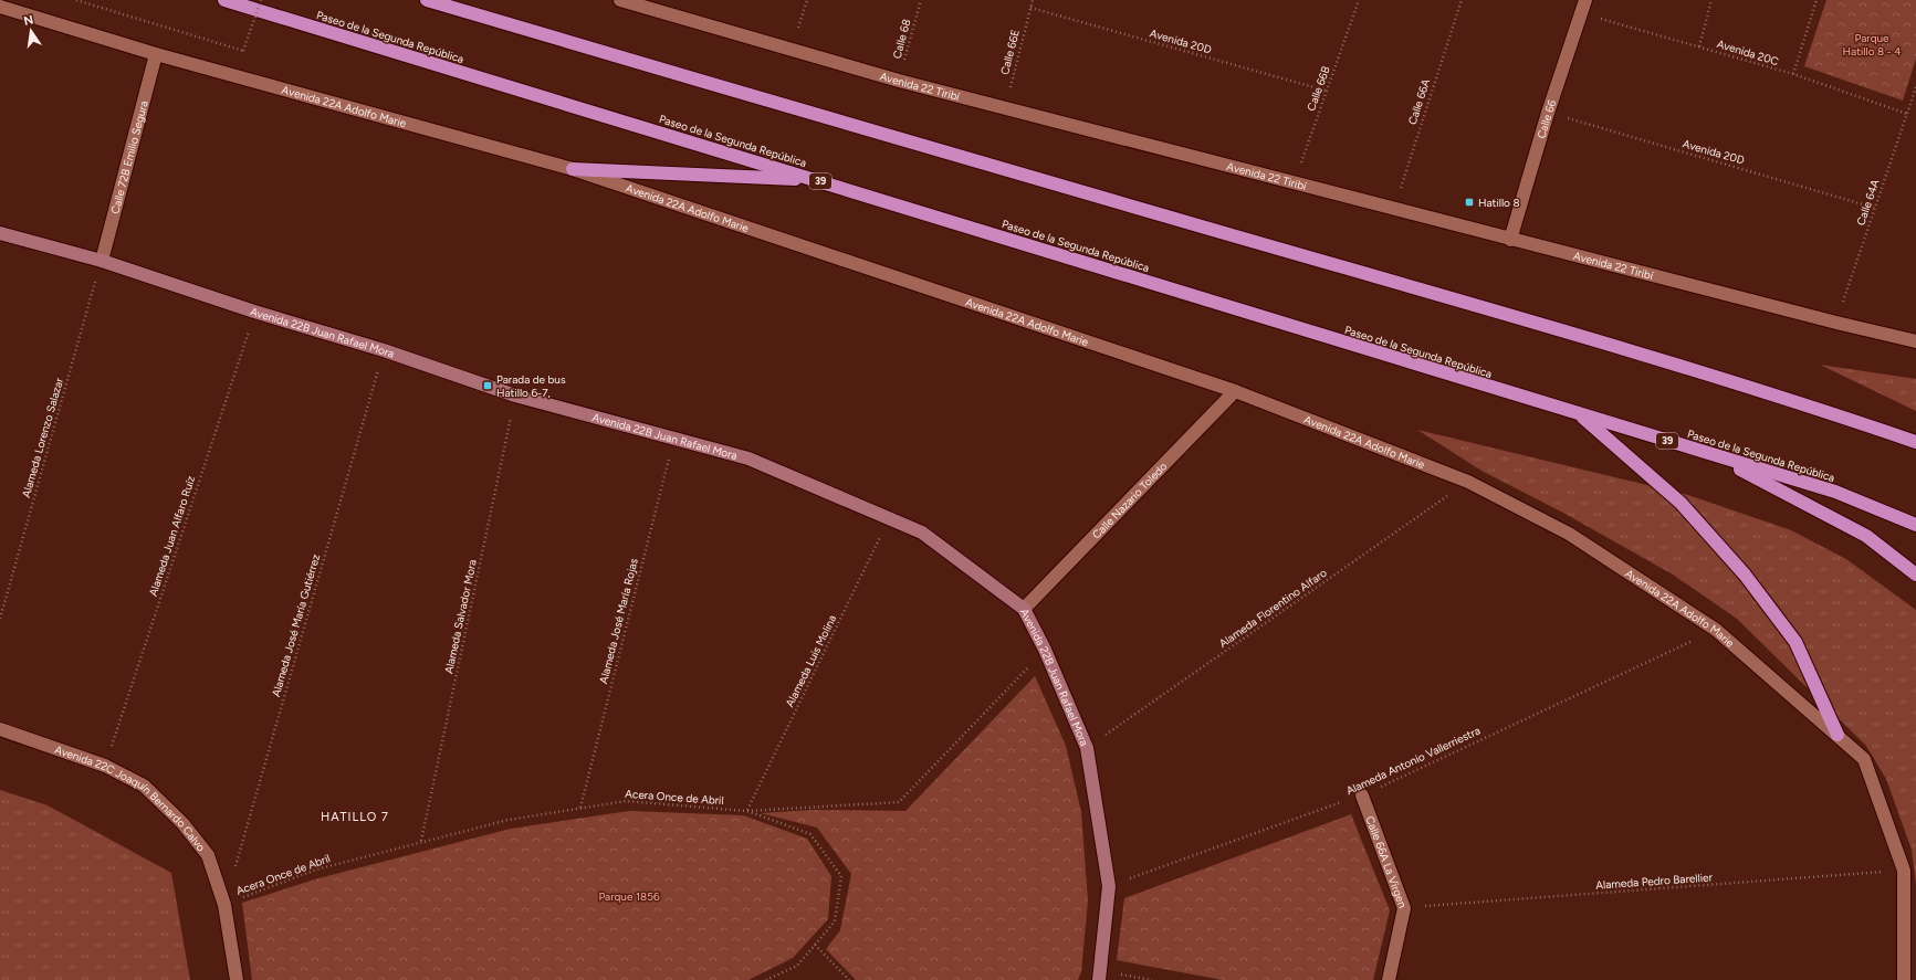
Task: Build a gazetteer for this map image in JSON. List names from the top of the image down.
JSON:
{
  "streets": {
    "highway": ["Paseo de la Segunda República", "39"],
    "street": [
      "Avenida 22 Tiribí",
      "Avenida 22A Adolfo Marie",
      "Calle 66",
      "Calle 72B Emilio Segura",
      "Avenida 22B Juan Rafael Mora",
      "Calle Nazario Toledo",
      "Avenida 22C Joaquín Bernardo Calvo",
      "Calle 66A La Virgen"
    ],
    "path": [
      "Calle 68",
      "Avenida 20D",
      "Calle 66E",
      "Avenida 20C",
      "Calle 66B",
      "Calle 66A",
      "Calle 64A",
      "Alameda Lorenzo Salazar",
      "Alameda Juan Alfaro Ruíz",
      "Alameda Florentino Alfaro",
      "Alameda Salvador Mora",
      "Alameda José María Rojas",
      "Alameda José María Gutiérrez",
      "Alameda Luis Molina",
      "Alameda Antonio Vallerriestra",
      "Acera Once de Abril",
      "Alameda Pedro Barellier"
    ]
  },
  "crossings": [
    ["Calle 68", "Avenida 22 Tiribí"],
    ["Avenida 20D", "Calle 66E"],
    ["Avenida 20D", "Calle 66B"],
    ["Avenida 20D", "Calle 66"],
    ["Avenida 20D", "Calle 64A"],
    ["Calle 66E", "Avenida 22 Tiribí"],
    ["Avenida 20C", "Calle 66"],
    ["Avenida 20C", "Calle 64A"],
    ["Avenida 22 Tiribí", "Calle 66B"],
    ["Avenida 22 Tiribí", "Calle 66A"],
    ["Avenida 22 Tiribí", "Calle 66"],
    ["Avenida 22 Tiribí", "Calle 64A"],
    ["Avenida 22A Adolfo Marie", "Calle 72B Emilio Segura"],
    ["Avenida 22A Adolfo Marie", "Calle Nazario Toledo"],
    ["Avenida 22A Adolfo Marie", "Alameda Florentino Alfaro"],
    ["Avenida 22A Adolfo Marie", "Alameda Antonio Vallerriestra"],
    ["Avenida 22A Adolfo Marie", "Alameda Pedro Barellier"],
    ["Calle 72B Emilio Segura", "Avenida 22B Juan Rafael Mora"],
    ["Calle 72B Emilio Segura", "Alameda Lorenzo Salazar"],
    ["Avenida 22B Juan Rafael Mora", "Alameda Lorenzo Salazar"],
    ["Avenida 22B Juan Rafael Mora", "Calle Nazario Toledo"],
    ["Avenida 22B Juan Rafael Mora", "Alameda Juan Alfaro Ruíz"],
    ["Avenida 22B Juan Rafael Mora", "Alameda Florentino Alfaro"],
    ["Avenida 22B Juan Rafael Mora", "Alameda Salvador Mora"],
    ["Avenida 22B Juan Rafael Mora", "Alameda José María Rojas"],
    ["Avenida 22B Juan Rafael Mora", "Alameda José María Gutiérrez"],
    ["Avenida 22B Juan Rafael Mora", "Alameda Luis Molina"],
    ["Avenida 22B Juan Rafael Mora", "Alameda Antonio Vallerriestra"],
    ["Avenida 22B Juan Rafael Mora", "Acera Once de Abril"],
    ["Alameda Juan Alfaro Ruíz", "Avenida 22C Joaquín Bernardo Calvo"],
    ["Alameda Salvador Mora", "Acera Once de Abril"],
    ["Alameda José María Rojas", "Acera Once de Abril"],
    ["Alameda José María Gutiérrez", "Acera Once de Abril"],
    ["Alameda José María Gutiérrez", "Avenida 22C Joaquín Bernardo Calvo"],
    ["Alameda Luis Molina", "Acera Once de Abril"],
    ["Alameda Antonio Vallerriestra", "Calle 66A La Virgen"],
    ["Acera Once de Abril", "Avenida 22C Joaquín Bernardo Calvo"],
    ["Calle 66A La Virgen", "Alameda Pedro Barellier"]
  ],
  "districts": ["HATILLO 7"],
  "parks": ["Parque Hatillo 8 - 4", "Parque 1856"],
  "places": {
    "transit": ["Hatillo 8", "Parada de bus Hatillo 6-7,"]
  },
  "north": "top"
}
